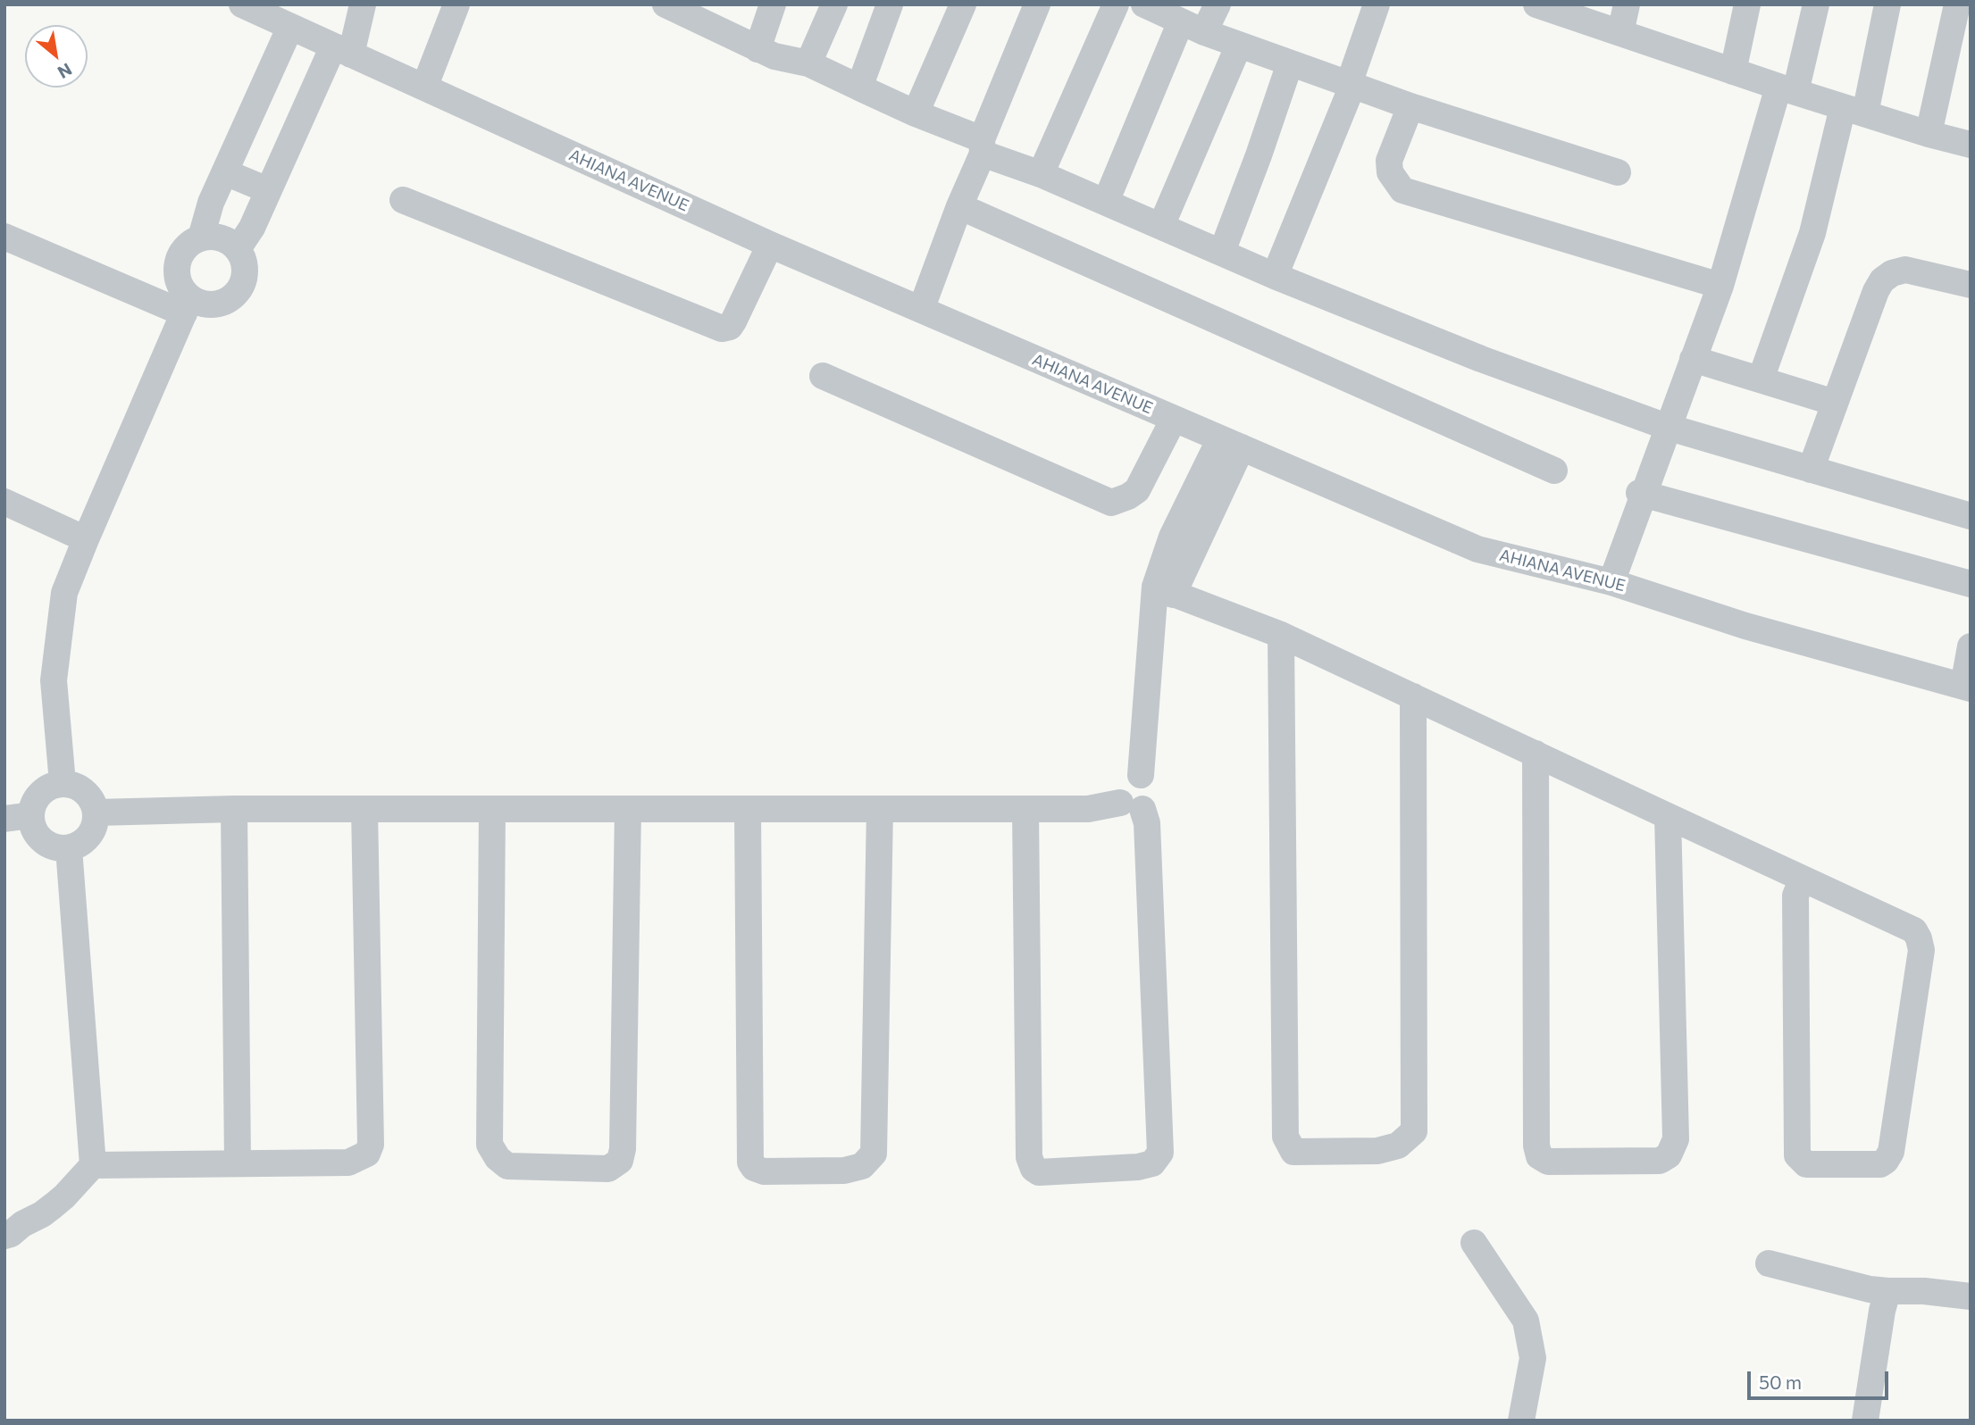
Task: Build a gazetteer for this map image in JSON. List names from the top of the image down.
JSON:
{
  "streets": {
    "street": ["AHIANA AVENUE"]
  },
  "scale_bar": "50 m",
  "north": "bottom right"
}
